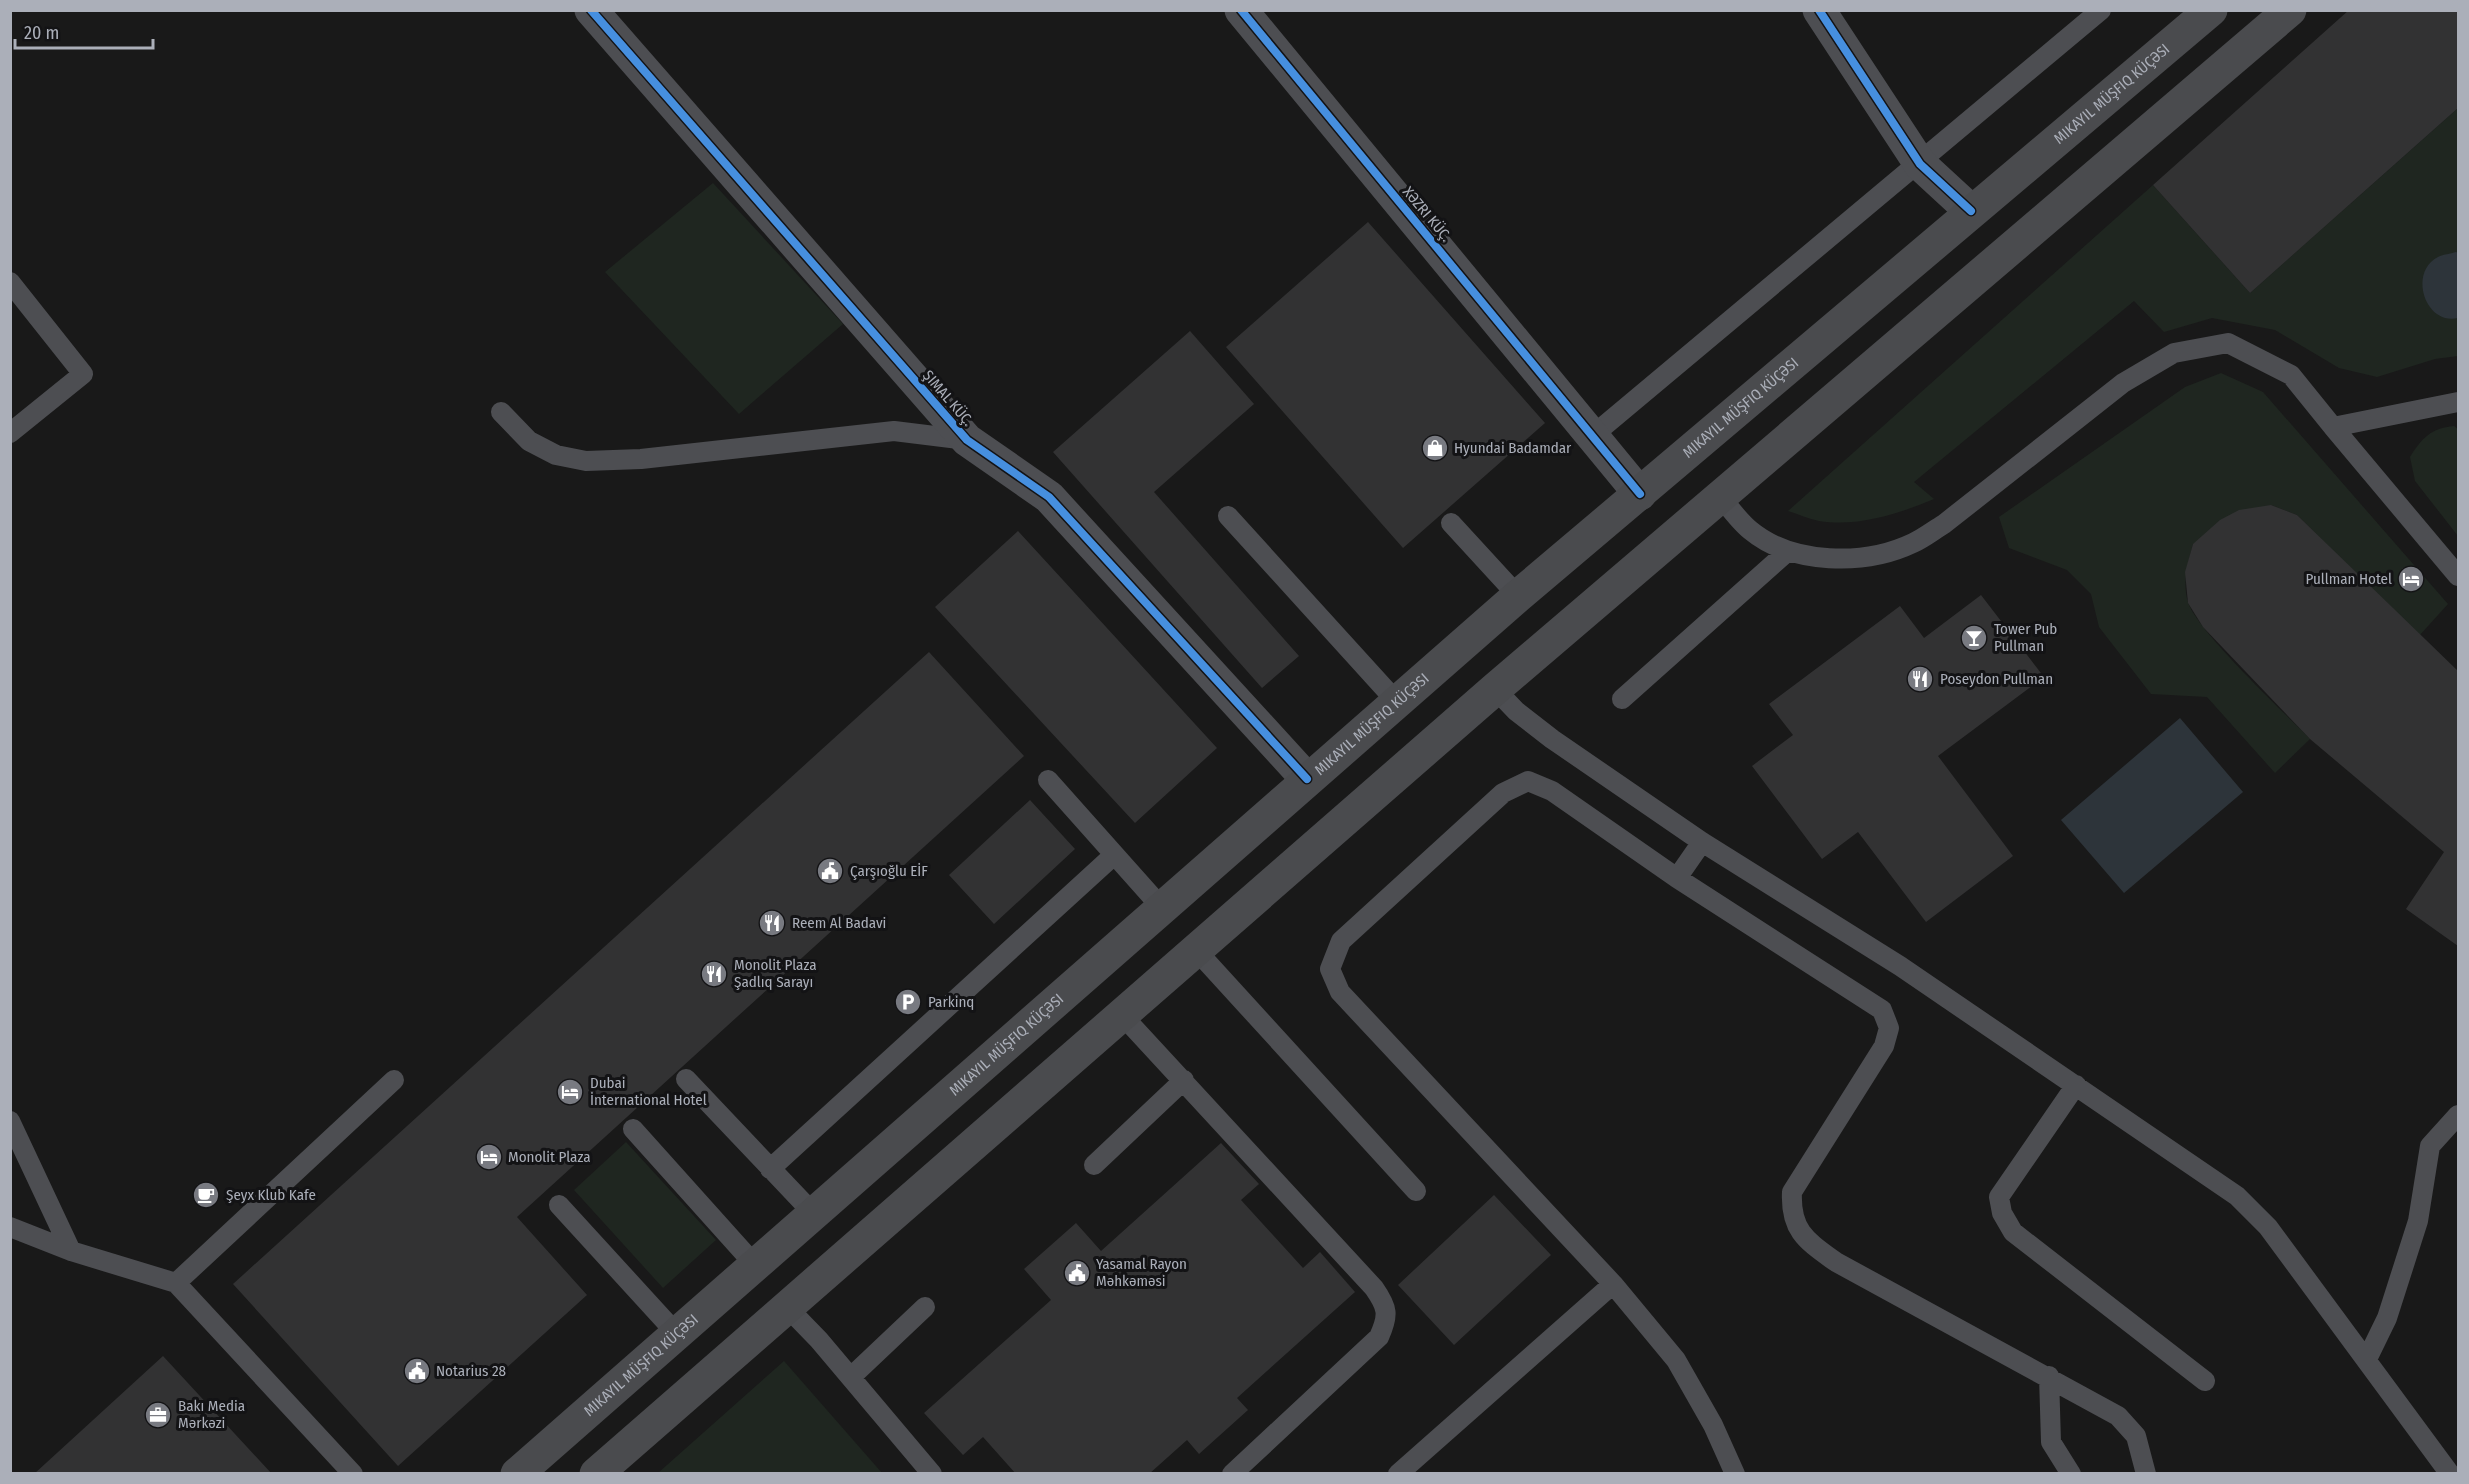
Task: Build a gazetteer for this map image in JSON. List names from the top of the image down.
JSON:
{
  "streets": {
    "street": ["XƏZRI KÜÇ.", "ŞIMAL KÜÇ."]
  },
  "places": {
    "shop": ["Hyundai Badamdar"],
    "hotel": ["Pullman Hotel", "Dubai İnternational Hotel", "Monolit Plaza"],
    "bar": ["Tower Pub Pullman"],
    "restaurant": ["Poseydon Pullman", "Reem Al Badavi", "Monolit Plaza Şadlıq Sarayı"],
    "public building": ["Çarşıoğlu EİF", "Yasamal Rayon Məhkəməsi", "Notarius 28"],
    "parking": ["Parkinq"],
    "cafe": ["Şeyx Klub Kafe"],
    "office": ["Bakı Media Mərkəzi"]
  },
  "scale_bar": "20 m"
}
